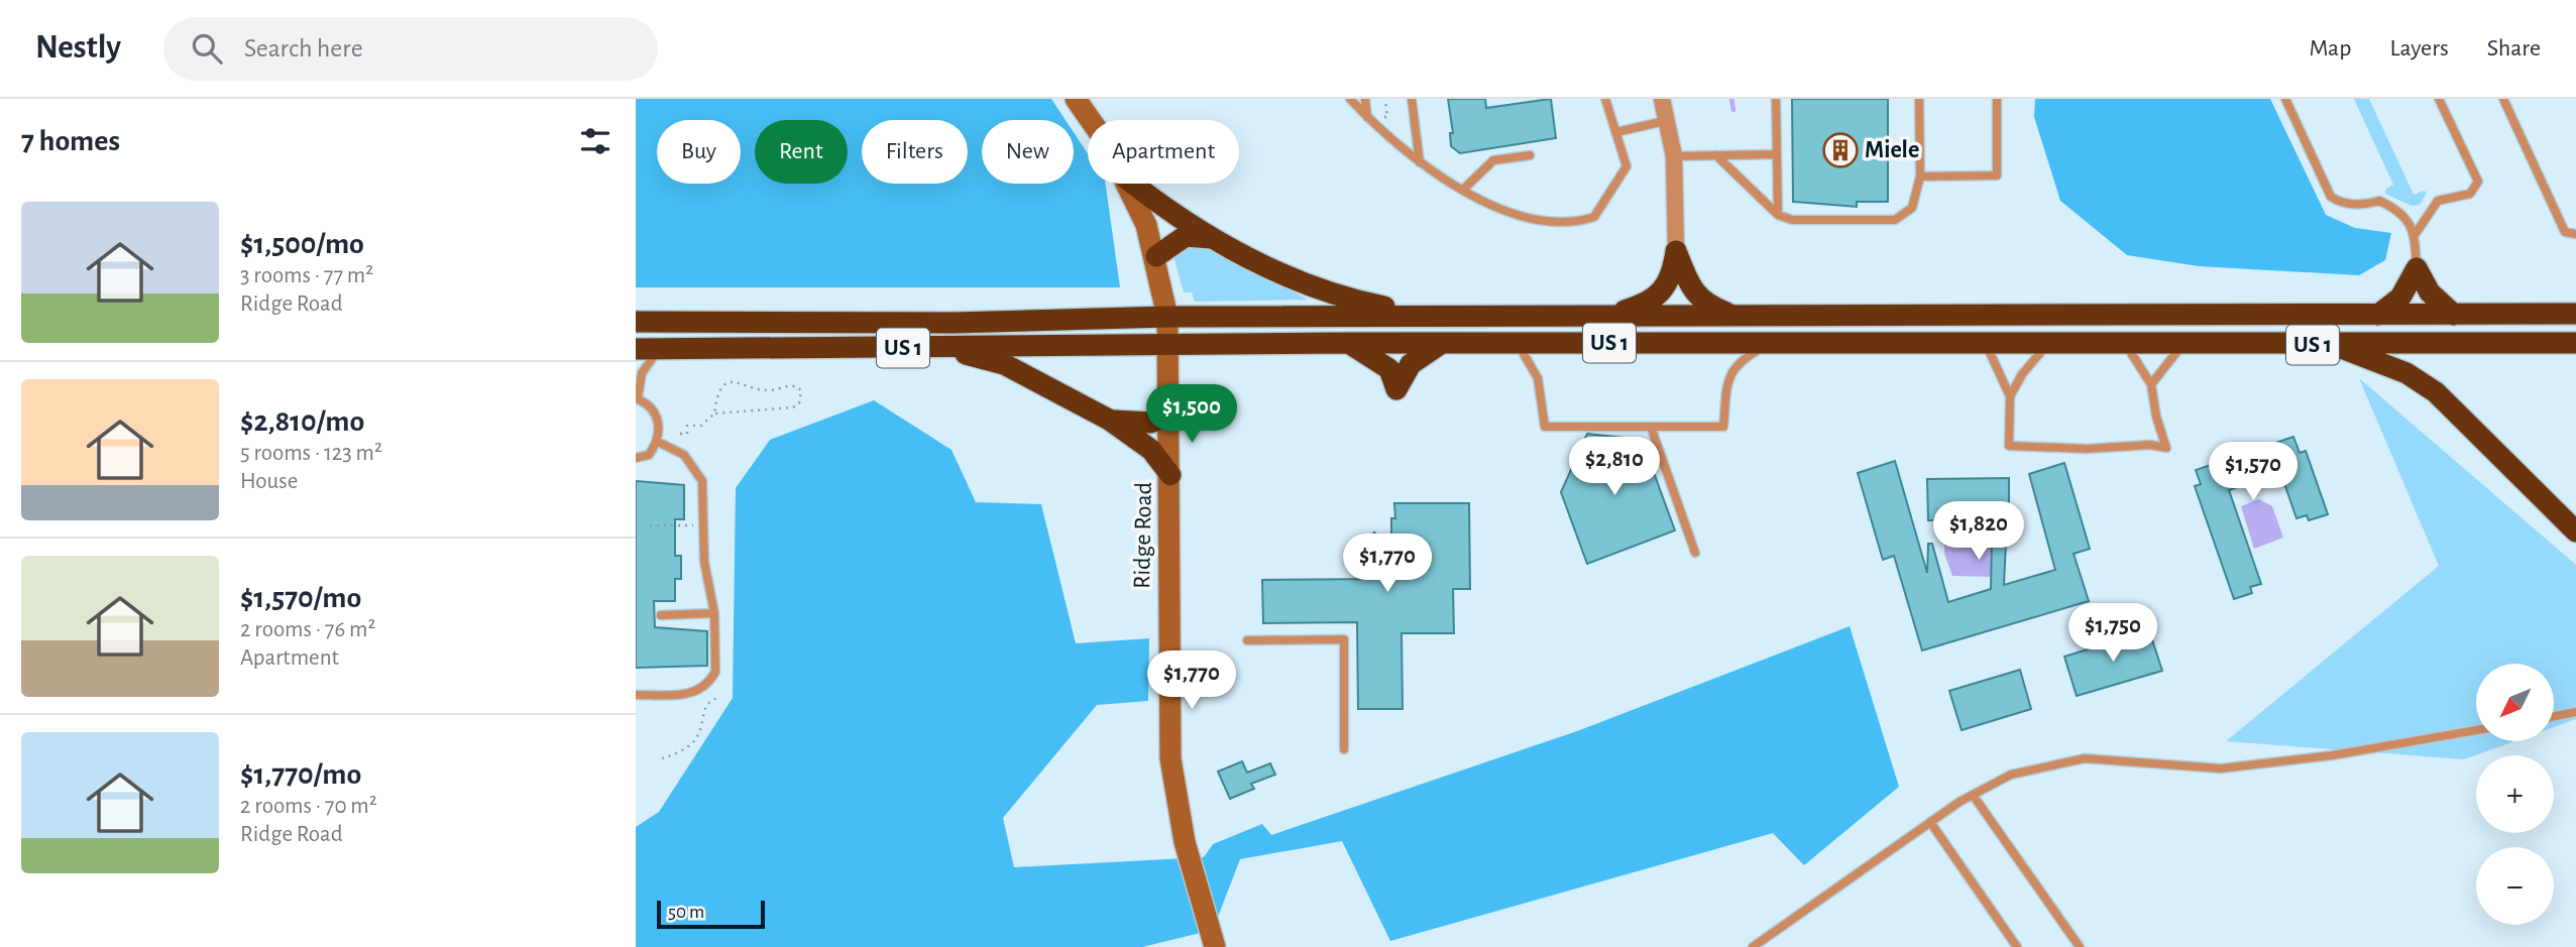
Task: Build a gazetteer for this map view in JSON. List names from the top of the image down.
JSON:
{
  "streets": {
    "highway": ["US 1"],
    "street": ["Ridge Road"]
  },
  "crossings": [
    ["US 1", "Ridge Road"]
  ],
  "places": {
    "building": ["Miele"]
  },
  "scale_bar": "50 m",
  "north": "bottom left",
  "page": {
    "header": "Nestly",
    "search": "Search here",
    "nav": ["Map", "Layers", "Share"],
    "heading": "7 homes",
    "chip": [
      "Buy",
      "Rent",
      "Filters",
      "New",
      "Apartment"
    ],
    "list": [
      {
        "name": "$1,500/mo",
        "note": "3 rooms · 77 m² · Ridge Road"
      },
      {
        "name": "$2,810/mo",
        "note": "5 rooms · 123 m² · House"
      },
      {
        "name": "$1,570/mo",
        "note": "2 rooms · 76 m² · Apartment"
      },
      {
        "name": "$1,770/mo",
        "note": "2 rooms · 70 m² · Ridge Road"
      }
    ],
    "price": [
      "$1,500",
      "$2,810",
      "$1,570",
      "$1,820",
      "$1,770",
      "$1,750",
      "$1,770"
    ],
    "map_buttons": ["+", "−"],
    "scale": "50 m"
  }
}
